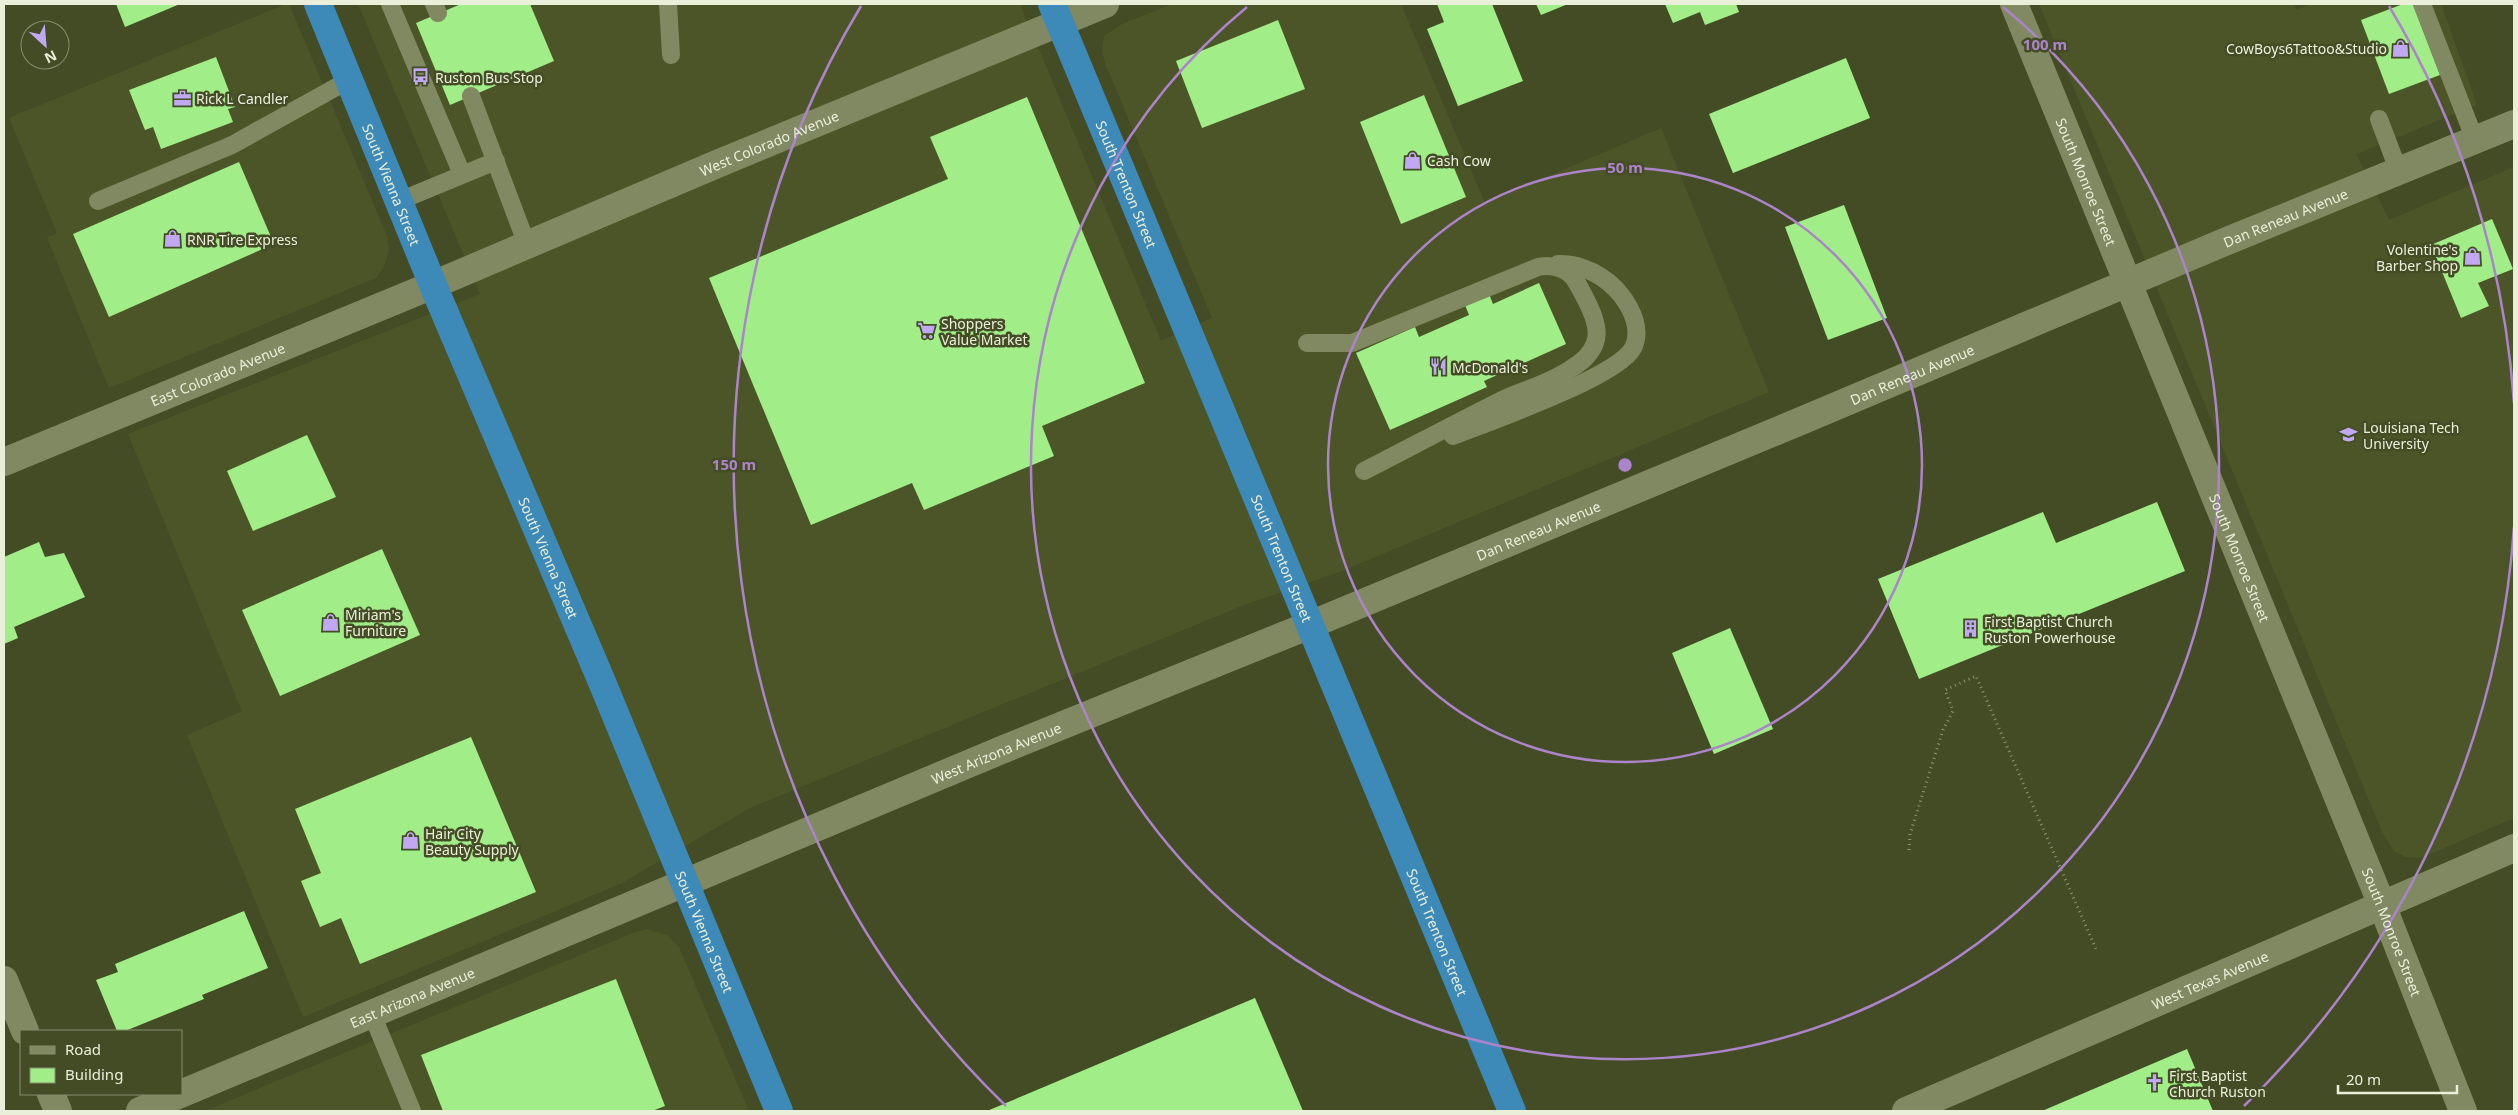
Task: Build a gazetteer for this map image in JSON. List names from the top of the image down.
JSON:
{
  "streets": {
    "highway": ["South Trenton Street", "South Vienna Street"],
    "street": [
      "West Colorado Avenue",
      "South Monroe Street",
      "Dan Reneau Avenue",
      "East Colorado Avenue",
      "West Arizona Avenue",
      "West Texas Avenue",
      "East Arizona Avenue"
    ]
  },
  "crossings": [
    ["West Colorado Avenue", "South Trenton Street"],
    ["West Colorado Avenue", "South Vienna Street"],
    ["West Colorado Avenue", "East Colorado Avenue"],
    ["South Monroe Street", "Dan Reneau Avenue"],
    ["South Monroe Street", "West Texas Avenue"],
    ["South Trenton Street", "Dan Reneau Avenue"],
    ["South Trenton Street", "West Arizona Avenue"],
    ["South Vienna Street", "East Colorado Avenue"],
    ["South Vienna Street", "West Arizona Avenue"],
    ["South Vienna Street", "East Arizona Avenue"],
    ["Dan Reneau Avenue", "West Arizona Avenue"],
    ["West Arizona Avenue", "East Arizona Avenue"]
  ],
  "places": {
    "shop": [
      "CowBoys6Tattoo&Studio",
      "Cash Cow",
      "RNR Tire Express",
      "Volentine's Barber Shop",
      "Miriam's Furniture",
      "Hair City Beauty Supply"
    ],
    "bus stop": ["Ruston Bus Stop"],
    "office": ["Rick L Candler"],
    "supermarket": ["Shoppers Value Market"],
    "restaurant": ["McDonald's"],
    "school or university": ["Louisiana Tech University"],
    "building": ["First Baptist Church Ruston Powerhouse"],
    "church": ["First Baptist Church Ruston"]
  },
  "legend": ["Road", "Building"],
  "scale_bar": "20 m",
  "north": "bottom right",
  "rings": ["100 m", "50 m", "150 m"]
}
